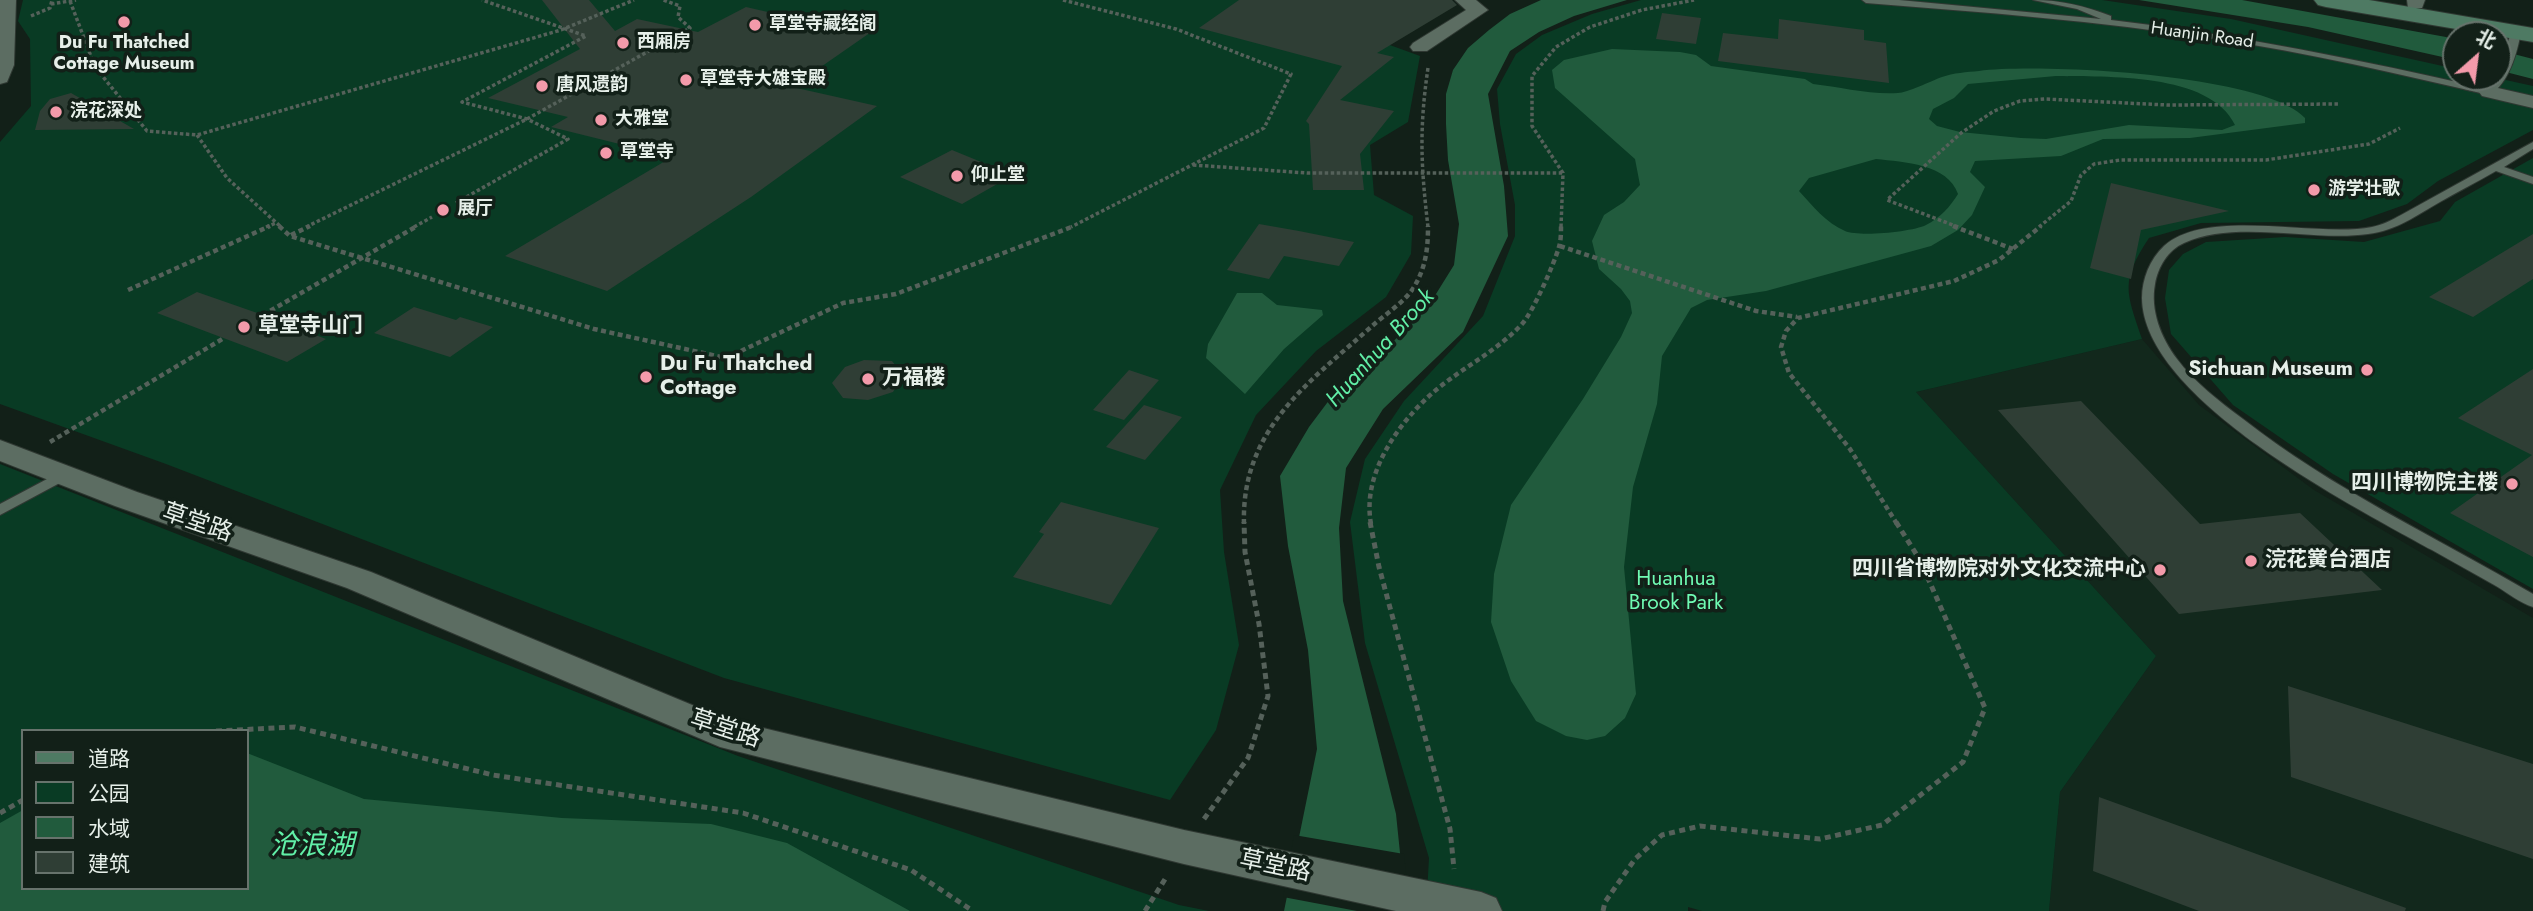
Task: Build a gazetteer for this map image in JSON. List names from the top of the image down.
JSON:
{
  "streets": {
    "street": ["Huanjin Road", "草堂路"]
  },
  "water": ["Huanhua Brook", "沧浪湖"],
  "parks": ["Huanhua Brook Park"],
  "places": [
    "Du Fu Thatched Cottage Museum",
    "草堂寺藏经阁",
    "西厢房",
    "草堂寺大雄宝殿",
    "唐风遗韵",
    "浣花深处",
    "大雅堂",
    "草堂寺",
    "仰止堂",
    "游学壮歌",
    "展厅",
    "草堂寺山门",
    "Sichuan Museum",
    "Du Fu Thatched Cottage",
    "万福楼",
    "四川博物院主楼",
    "浣花黉台酒店",
    "四川省博物院对外文化交流中心"
  ],
  "legend": [
    "道路",
    "公园",
    "水域",
    "建筑"
  ],
  "north": "top right"
}
